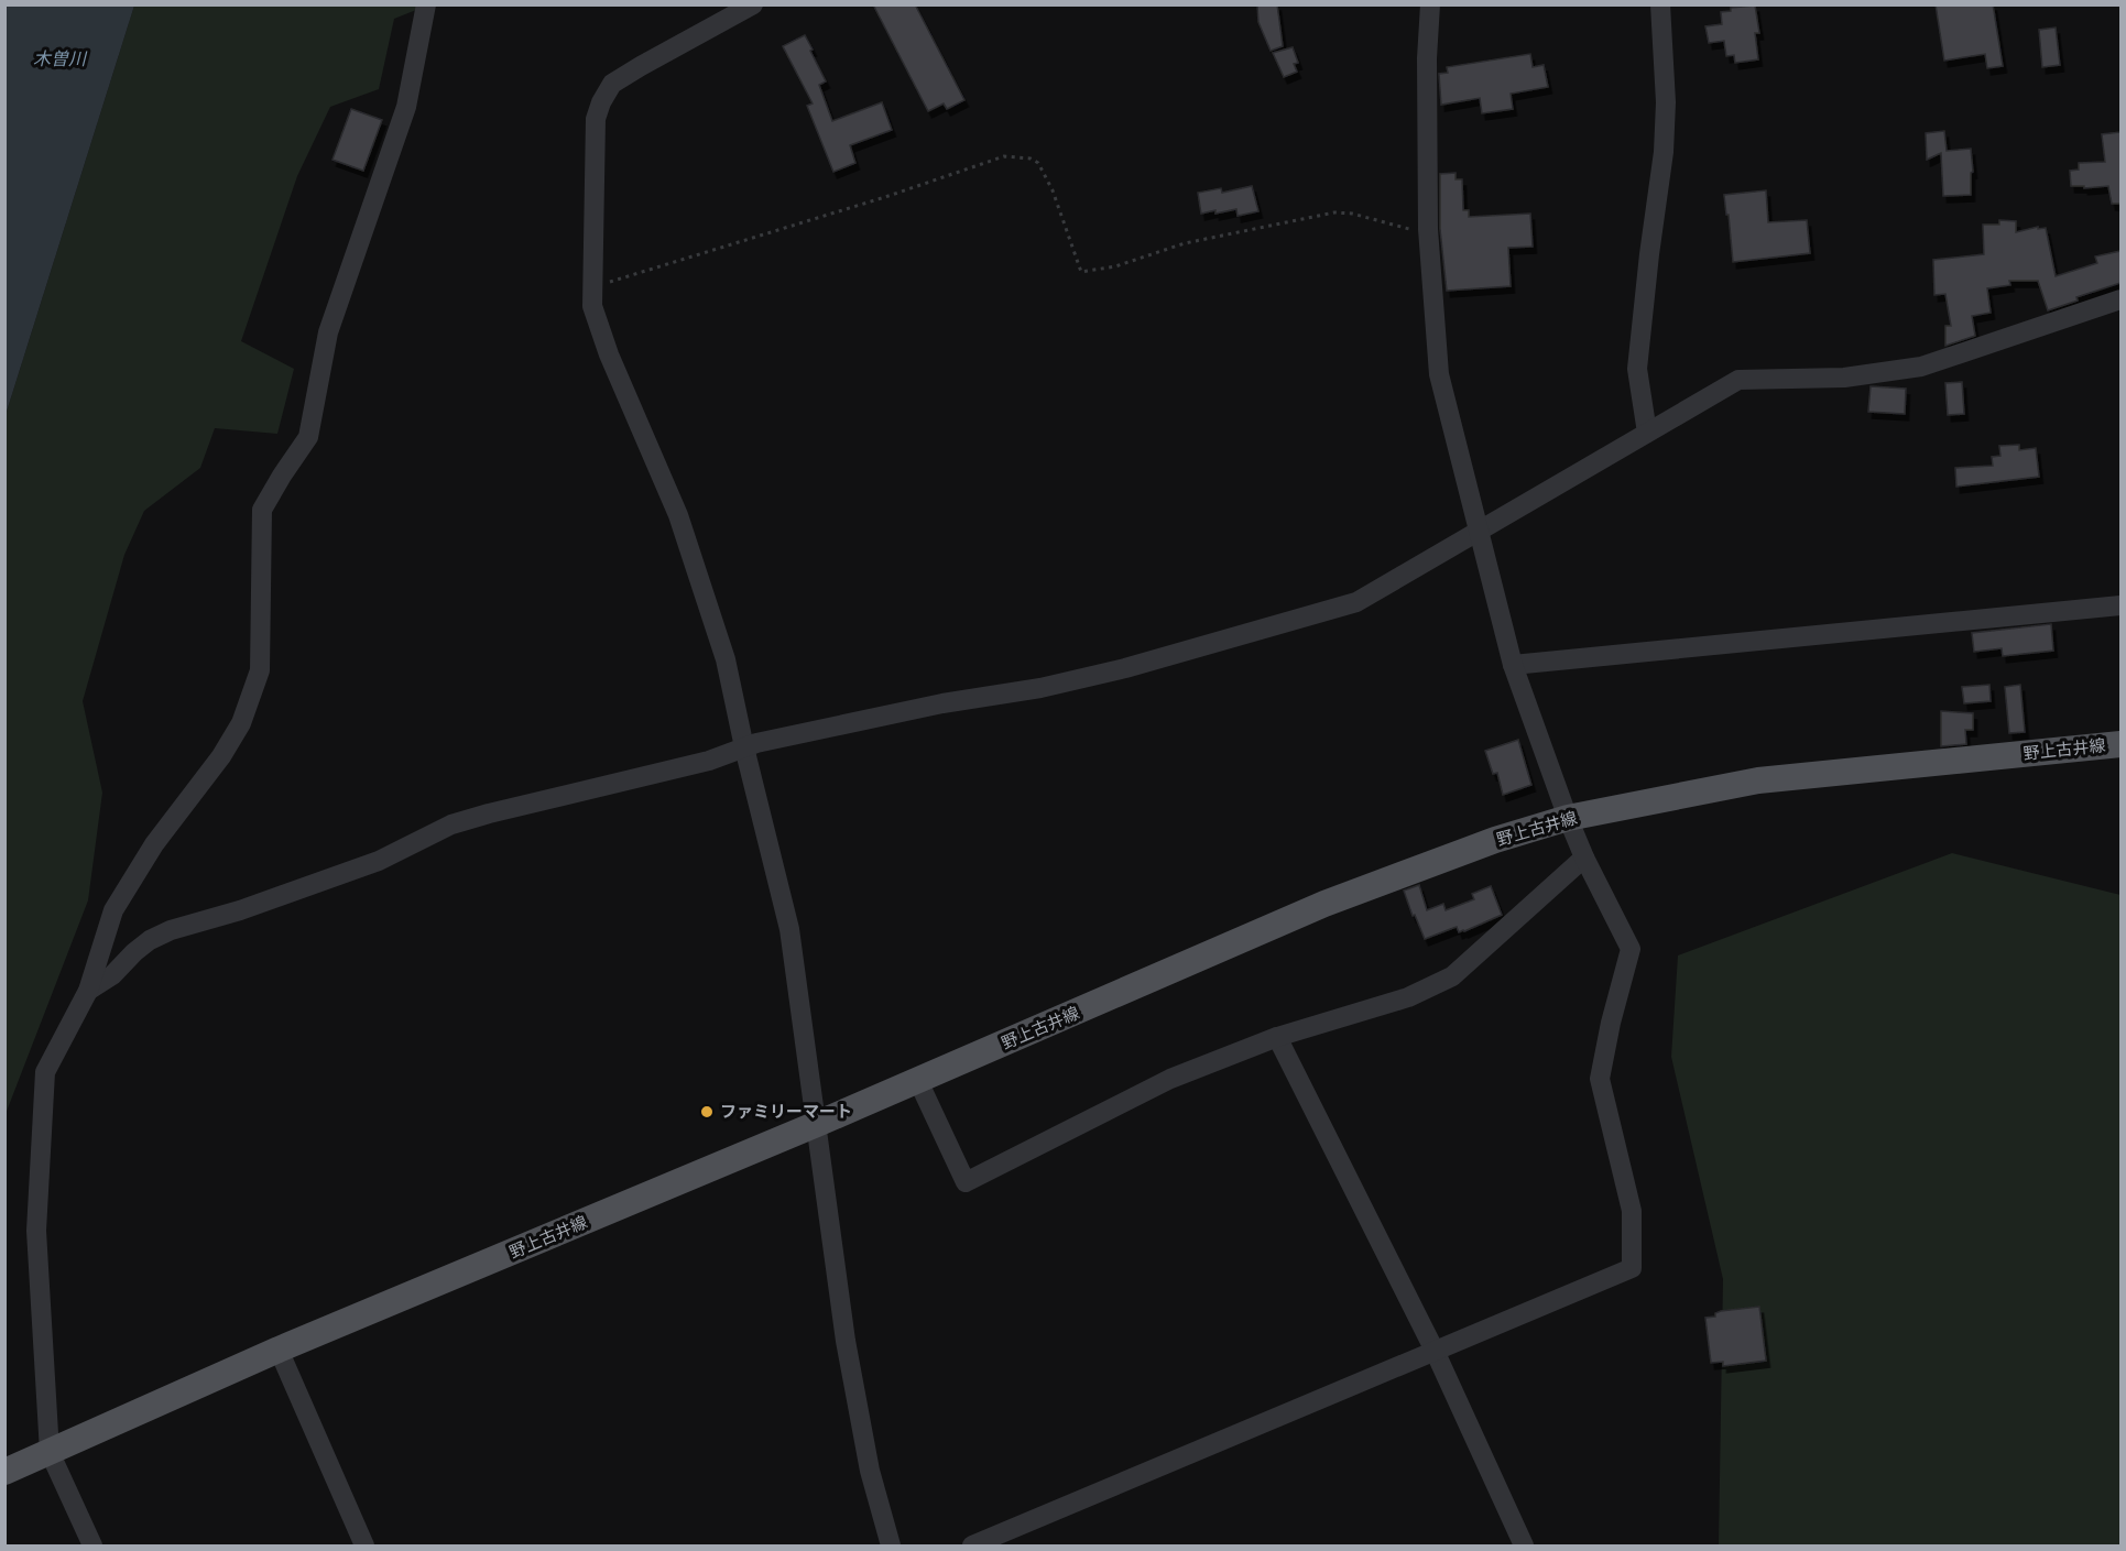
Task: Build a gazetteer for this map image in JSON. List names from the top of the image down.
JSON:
{
  "streets": {
    "main road": ["野上古井線"]
  },
  "water": ["木曽川"],
  "places": ["ファミリーマート"]
}
